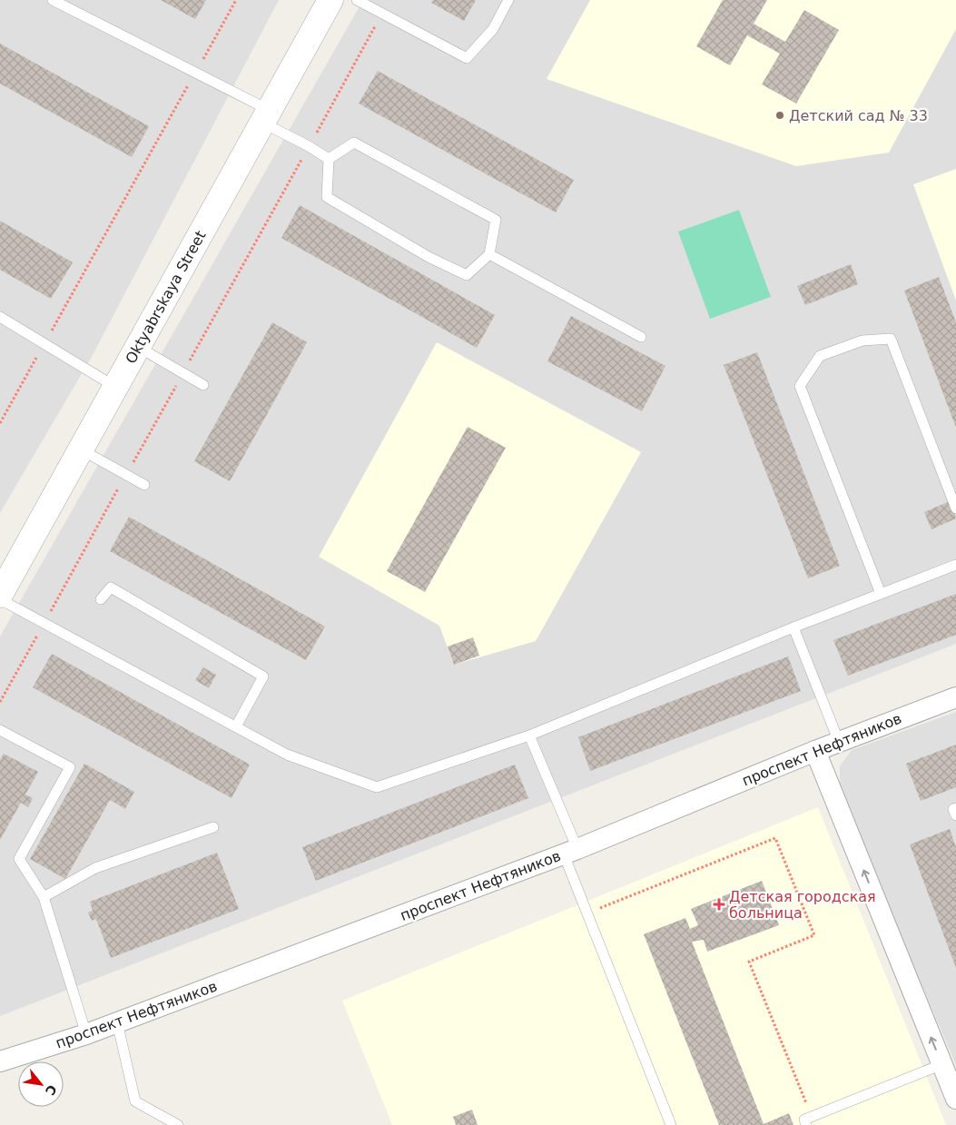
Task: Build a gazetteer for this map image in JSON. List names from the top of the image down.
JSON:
{
  "streets": {
    "street": ["Oktyabrskaya Street", "проспект Нефтяников"]
  },
  "places": {
    "other": ["Детский сад № 33"],
    "health": ["Детская городская больница"]
  },
  "north": "bottom right"
}
